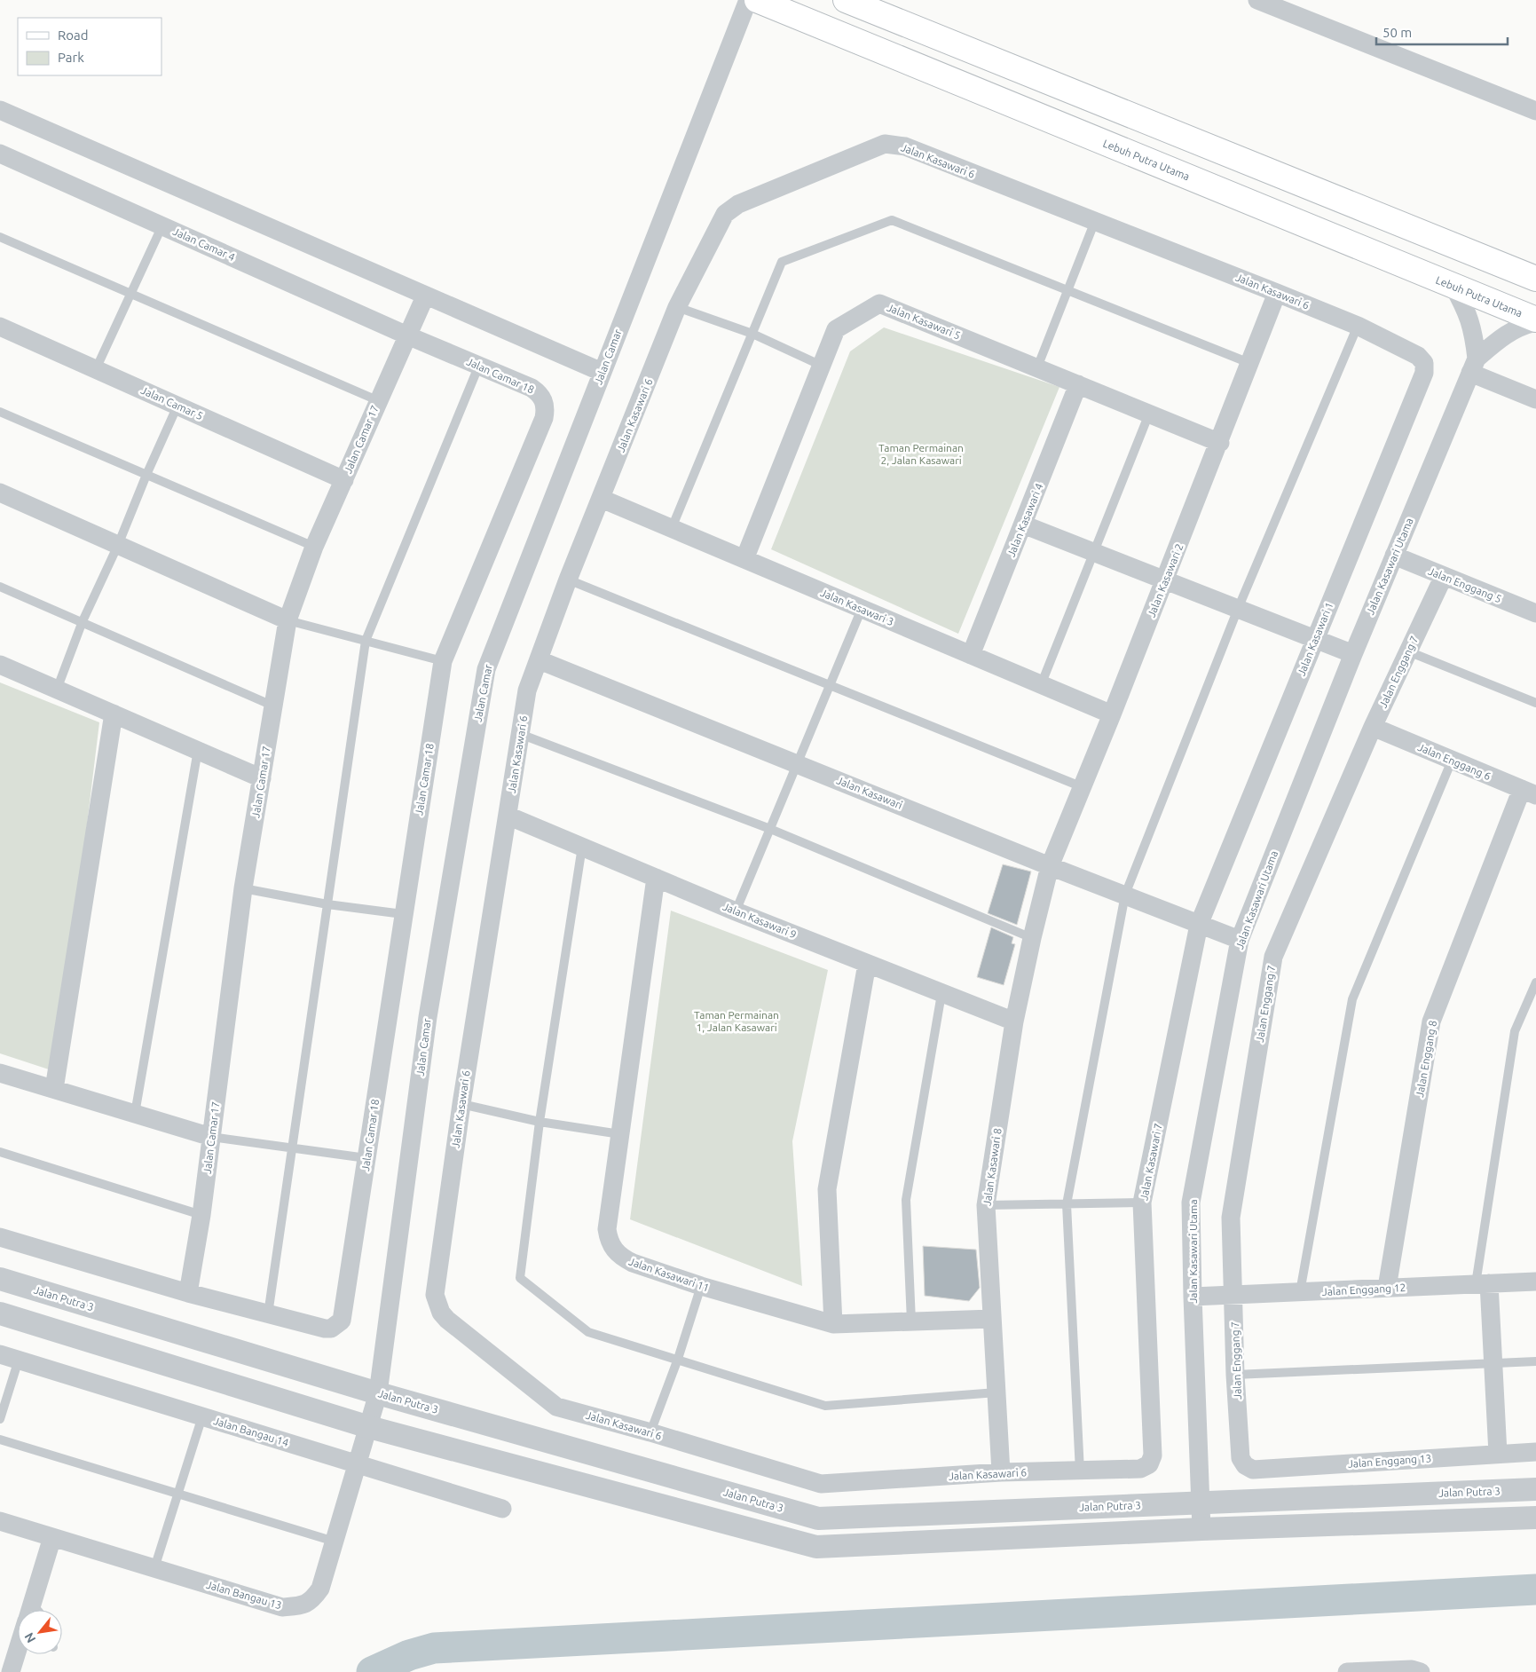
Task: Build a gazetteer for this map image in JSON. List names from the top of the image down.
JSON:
{
  "streets": {
    "main road": ["Lebuh Putra Utama"],
    "street": [
      "Jalan Kasawari 6",
      "Jalan Camar 4",
      "Jalan Kasawari 5",
      "Jalan Camar",
      "Jalan Camar 18",
      "Jalan Camar 5",
      "Jalan Camar 17",
      "Jalan Kasawari 4",
      "Jalan Kasawari Utama",
      "Jalan Kasawari 2",
      "Jalan Enggang 5",
      "Jalan Kasawari 3",
      "Jalan Kasawari 1",
      "Jalan Enggang 7",
      "Jalan Enggang 6",
      "Jalan Kasawari",
      "Jalan Kasawari 9",
      "Jalan Enggang 8",
      "Jalan Kasawari 7",
      "Jalan Kasawari 8",
      "Jalan Kasawari 11",
      "Jalan Enggang 12",
      "Jalan Putra 3",
      "Jalan Bangau 14",
      "Jalan Enggang 13",
      "Jalan Bangau 13"
    ]
  },
  "crossings": [
    ["Jalan Kasawari 6", "Jalan Kasawari 2"],
    ["Jalan Kasawari 6", "Jalan Kasawari 3"],
    ["Jalan Kasawari 6", "Jalan Kasawari 1"],
    ["Jalan Kasawari 6", "Jalan Kasawari"],
    ["Jalan Kasawari 6", "Jalan Kasawari 9"],
    ["Jalan Kasawari 6", "Jalan Kasawari 7"],
    ["Jalan Kasawari 6", "Jalan Kasawari 8"],
    ["Jalan Camar 4", "Jalan Camar 18"],
    ["Jalan Camar 4", "Jalan Camar 17"],
    ["Jalan Kasawari 5", "Jalan Kasawari 4"],
    ["Jalan Kasawari 5", "Jalan Kasawari 2"],
    ["Jalan Kasawari 5", "Jalan Kasawari 3"],
    ["Jalan Camar", "Jalan Putra 3"],
    ["Jalan Camar", "Jalan Bangau 13"],
    ["Jalan Camar 18", "Jalan Camar 17"],
    ["Jalan Camar 5", "Jalan Camar 17"],
    ["Jalan Kasawari 4", "Jalan Kasawari 3"],
    ["Jalan Kasawari Utama", "Jalan Enggang 5"],
    ["Jalan Kasawari Utama", "Jalan Kasawari"],
    ["Jalan Kasawari Utama", "Jalan Enggang 12"],
    ["Jalan Kasawari Utama", "Jalan Putra 3"],
    ["Jalan Kasawari 2", "Jalan Kasawari 3"],
    ["Jalan Kasawari 2", "Jalan Kasawari"],
    ["Jalan Kasawari 2", "Jalan Kasawari 8"],
    ["Jalan Enggang 5", "Jalan Enggang 7"],
    ["Jalan Kasawari 1", "Jalan Kasawari"],
    ["Jalan Kasawari 1", "Jalan Kasawari 7"],
    ["Jalan Enggang 7", "Jalan Enggang 6"],
    ["Jalan Enggang 7", "Jalan Enggang 12"],
    ["Jalan Enggang 7", "Jalan Enggang 13"],
    ["Jalan Enggang 6", "Jalan Enggang 8"],
    ["Jalan Kasawari", "Jalan Kasawari 7"],
    ["Jalan Kasawari", "Jalan Kasawari 8"],
    ["Jalan Kasawari 9", "Jalan Kasawari 8"],
    ["Jalan Kasawari 9", "Jalan Kasawari 11"],
    ["Jalan Enggang 8", "Jalan Enggang 12"],
    ["Jalan Kasawari 8", "Jalan Kasawari 11"],
    ["Jalan Bangau 14", "Jalan Bangau 13"]
  ],
  "parks": ["Taman Permainan 2, Jalan Kasawari", "Taman Permainan 1, Jalan Kasawari"],
  "legend": ["Road", "Park"],
  "scale_bar": "50 m",
  "north": "bottom left"
}
